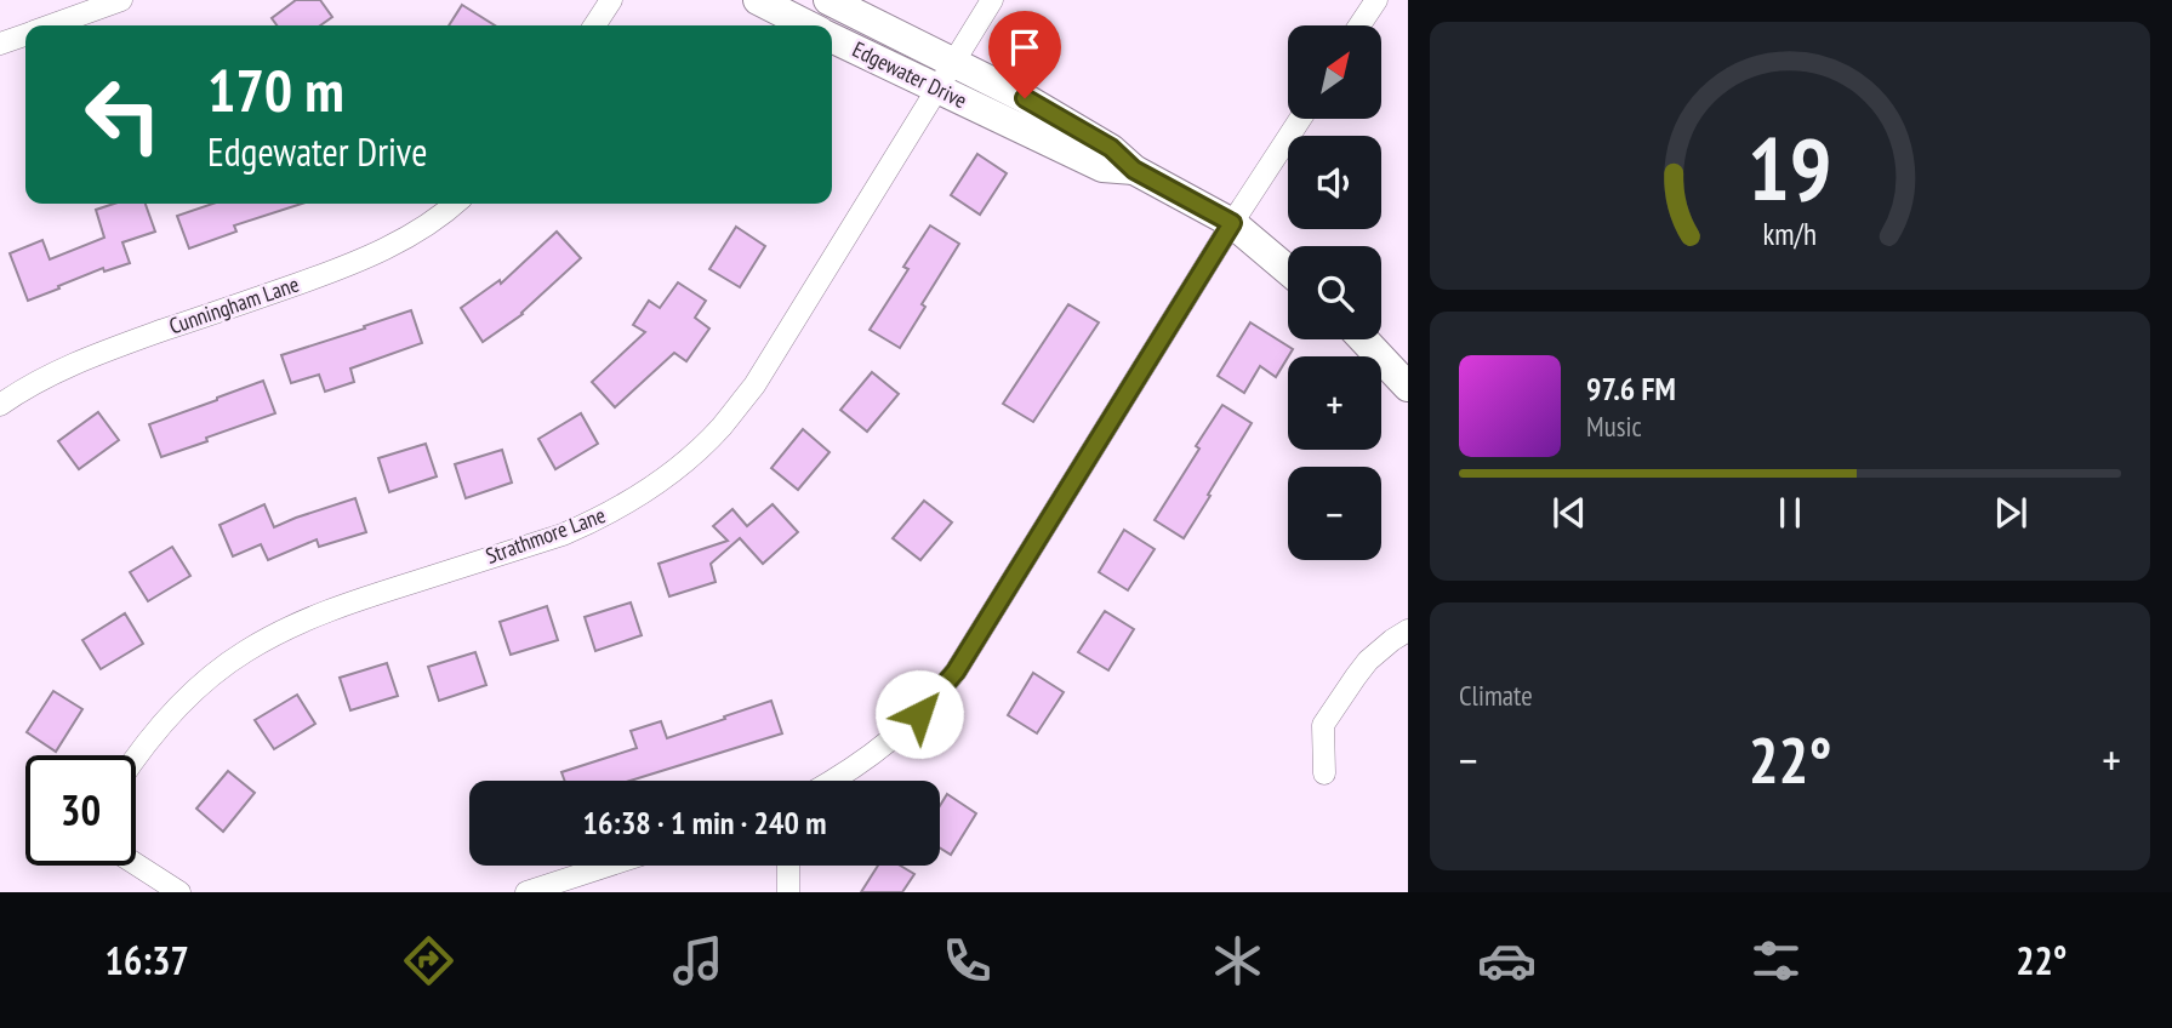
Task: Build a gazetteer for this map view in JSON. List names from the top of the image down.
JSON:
{
  "streets": {
    "street": ["Edgewater Drive", "Cunningham Lane", "Strathmore Lane"]
  },
  "crossings": [
    ["Edgewater Drive", "Strathmore Lane"]
  ],
  "north": "top right",
  "page": {
    "map_buttons": ["+", "−"],
    "turn": ["170 m", "Edgewater Drive"],
    "song": ["97.6 FM", "Music"],
    "tile": "Climate",
    "heat": ["−", "22°", "+"],
    "limit": "30",
    "trip": "16:38 · 1 min · 240 m",
    "tabs": ["16:37", "22°"],
    "gauge": ["19", "km/h"]
  }
}
